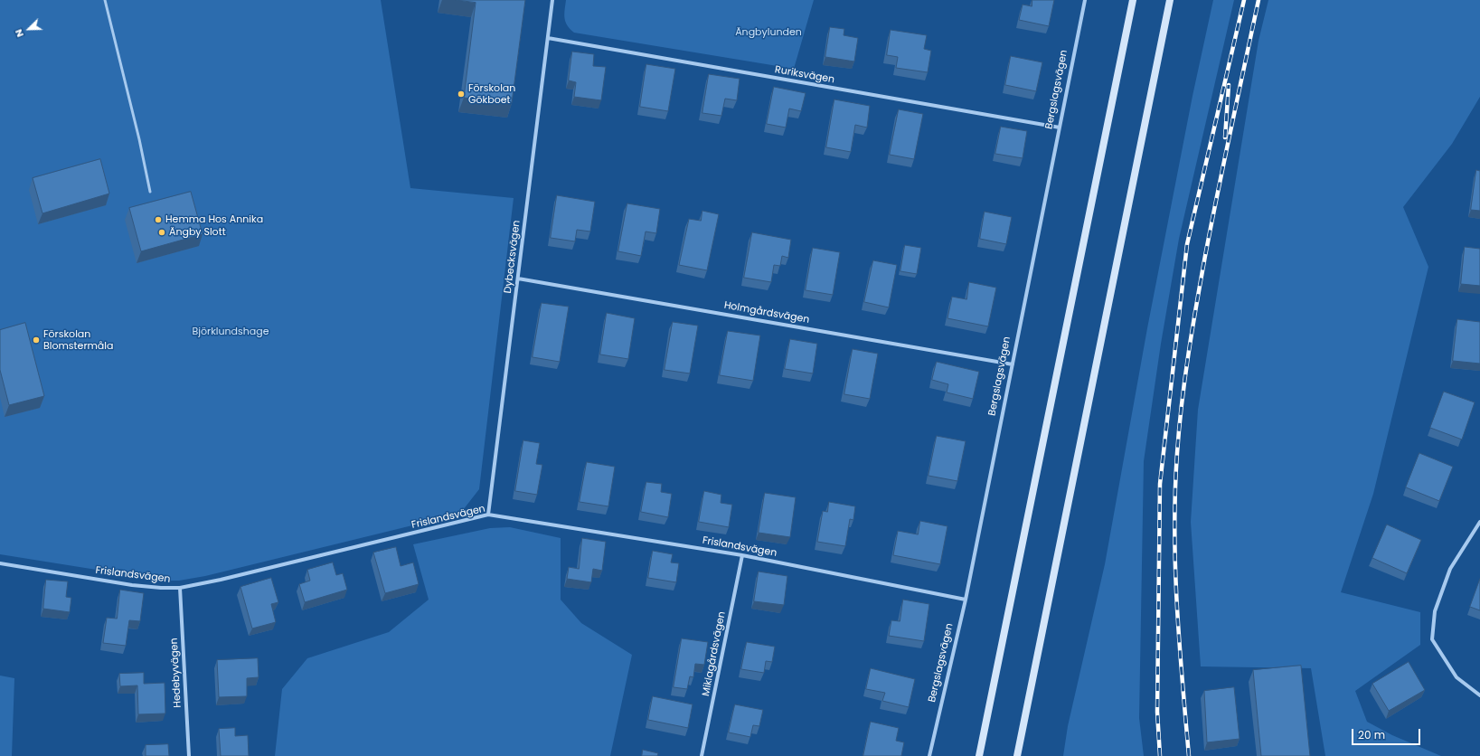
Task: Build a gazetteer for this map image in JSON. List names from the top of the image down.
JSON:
{
  "streets": {
    "street": [
      "Ruriksvägen",
      "Bergslagsvägen",
      "Dybecksvägen",
      "Holmgårdsvägen",
      "Frislandsvägen",
      "Miklagårdsvägen",
      "Hedebyvägen"
    ]
  },
  "crossings": [
    ["Ruriksvägen", "Bergslagsvägen"],
    ["Ruriksvägen", "Dybecksvägen"],
    ["Bergslagsvägen", "Holmgårdsvägen"],
    ["Bergslagsvägen", "Frislandsvägen"],
    ["Dybecksvägen", "Holmgårdsvägen"],
    ["Dybecksvägen", "Frislandsvägen"],
    ["Frislandsvägen", "Miklagårdsvägen"],
    ["Frislandsvägen", "Hedebyvägen"]
  ],
  "parks": ["Ängbylunden", "Björklundshage"],
  "places": [
    "Förskolan Gökboet",
    "Hemma Hos Annika",
    "Ängby Slott",
    "Förskolan Blomstermåla"
  ],
  "scale_bar": "20 m",
  "north": "bottom left"
}
